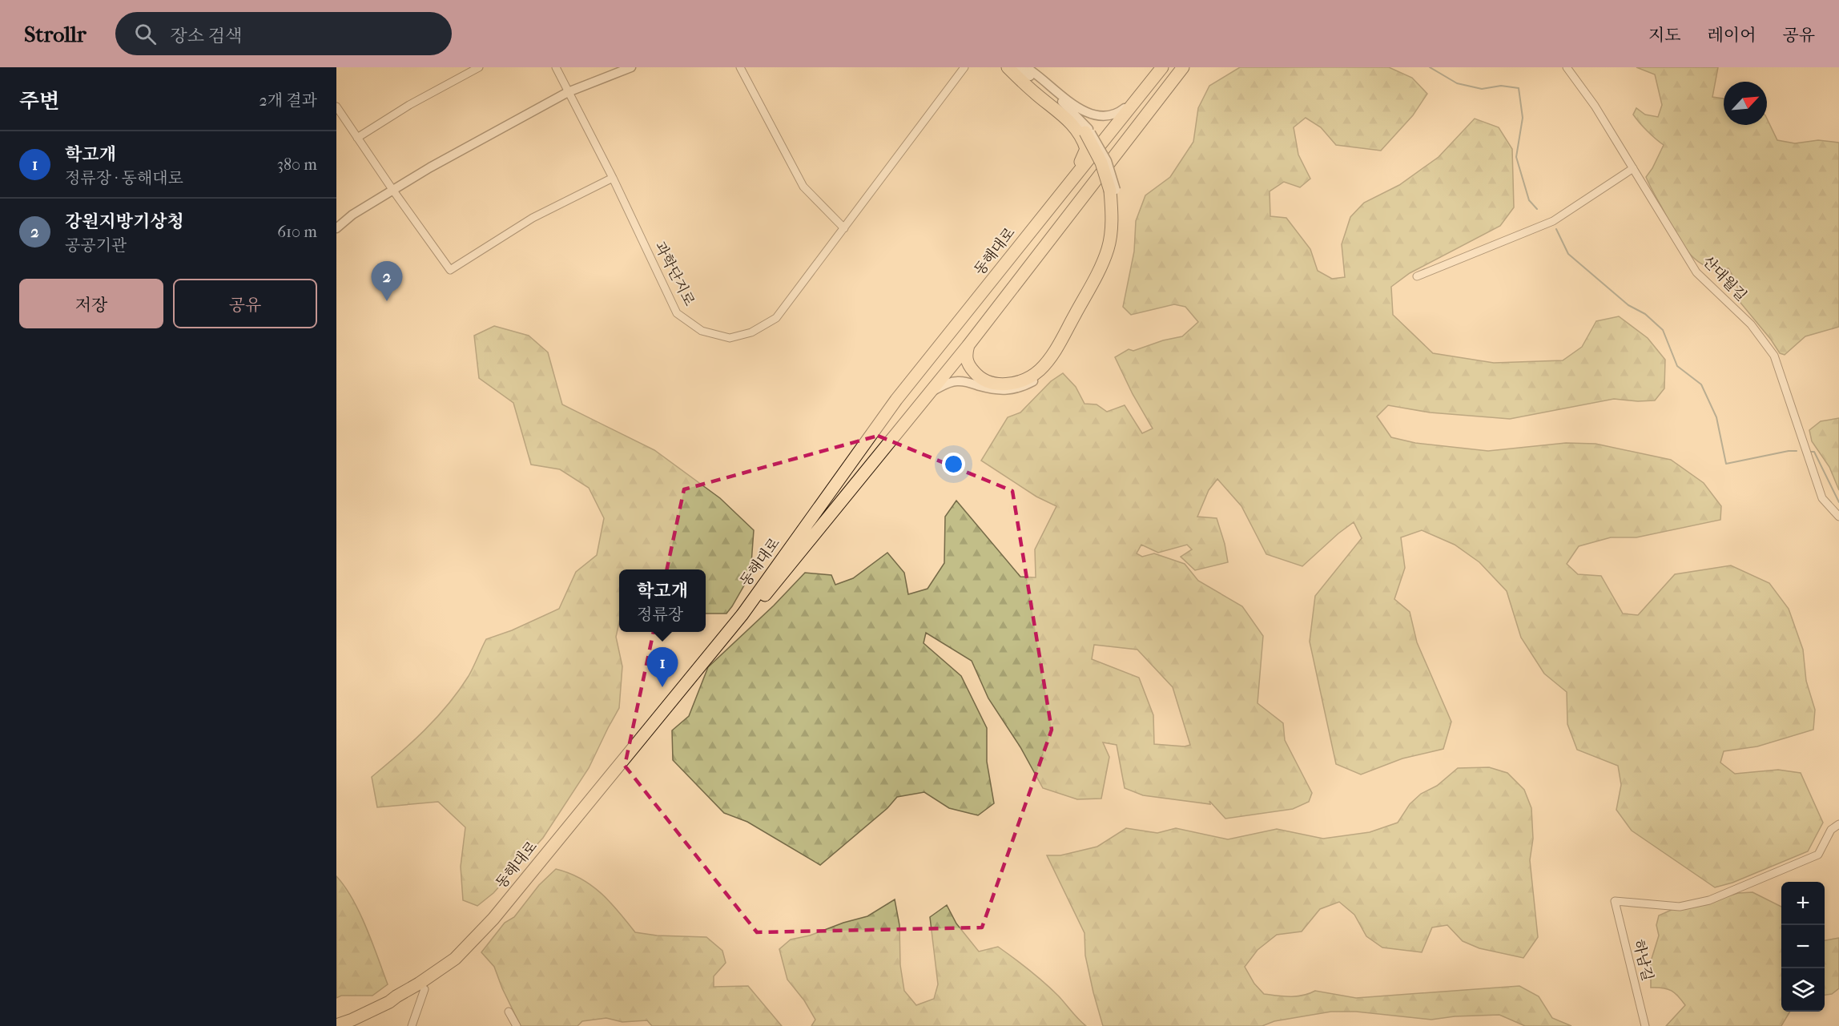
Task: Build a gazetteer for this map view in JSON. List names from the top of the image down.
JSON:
{
  "streets": {
    "highway": ["동해대로"],
    "street": ["과학단지로", "산대월길", "하남길"]
  },
  "north": "top right",
  "page": {
    "header": "Strollr",
    "search": "장소 검색",
    "nav": ["지도", "레이어", "공유"],
    "heading": ["주변", "2개 결과"],
    "list": [
      {
        "mark": "1",
        "name": "학고개",
        "note": "정류장 · 동해대로",
        "value": "380 m"
      },
      {
        "mark": "2",
        "name": "강원지방기상청",
        "note": "공공기관",
        "value": "610 m"
      }
    ],
    "pins": ["2", "1"],
    "buttons": ["저장", "공유"],
    "popup": ["학고개", "정류장"],
    "map_buttons": ["+", "−"]
  }
}
